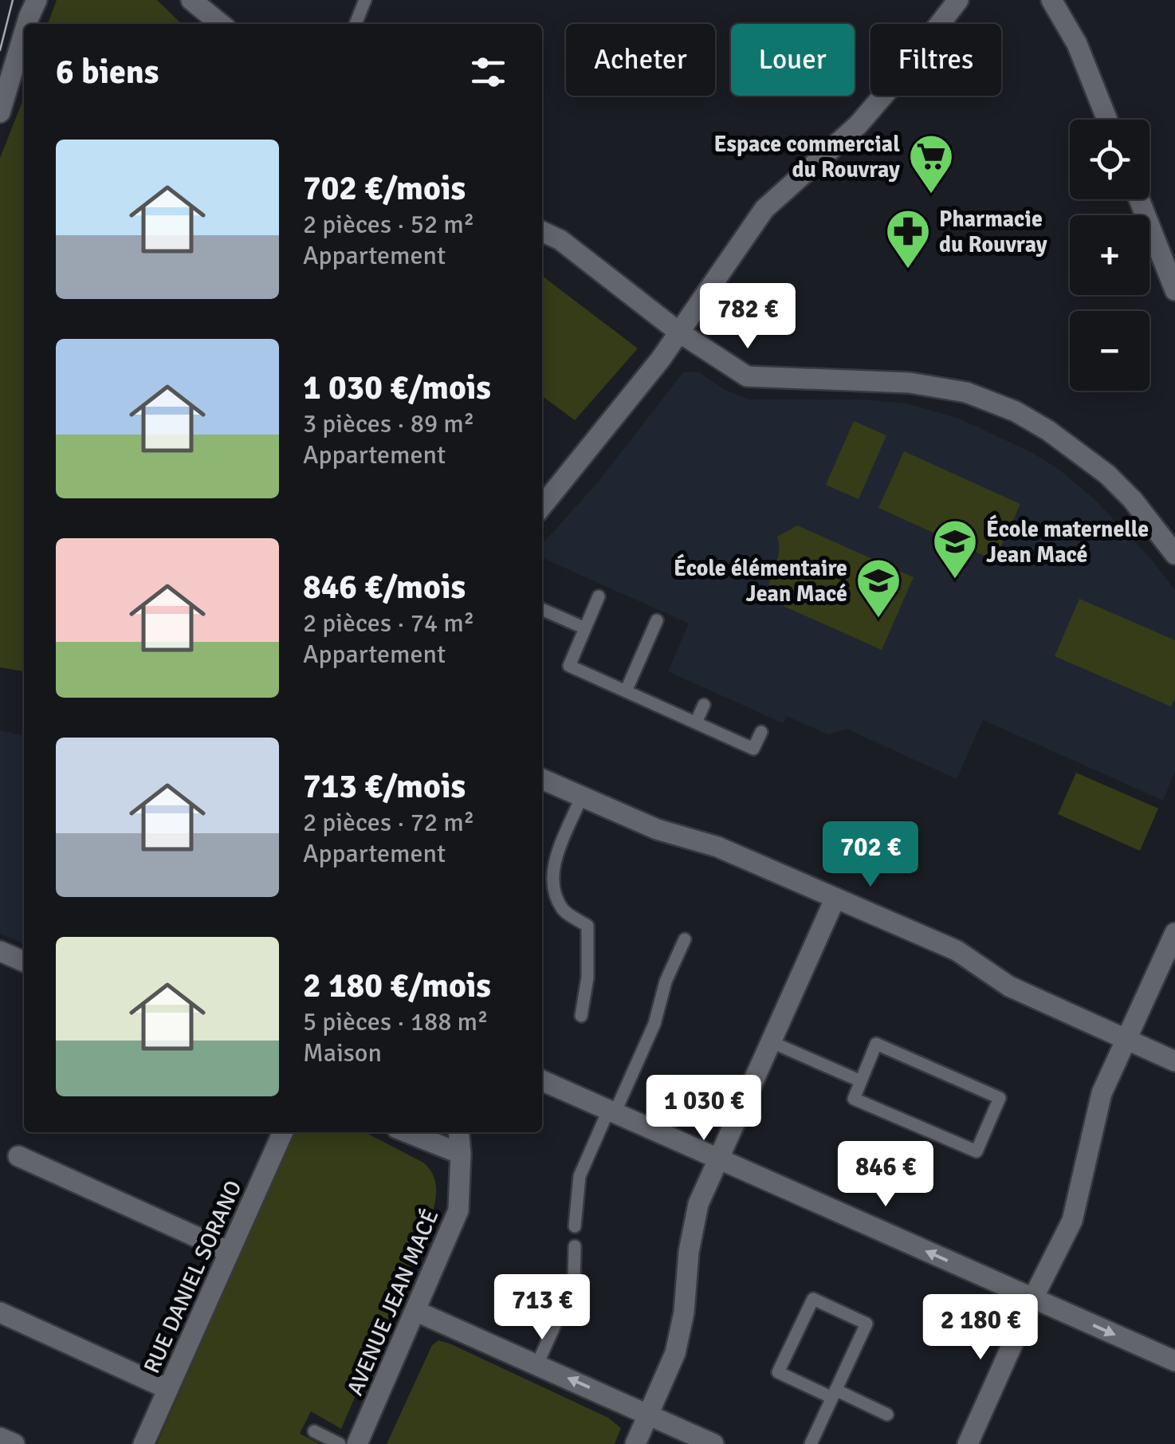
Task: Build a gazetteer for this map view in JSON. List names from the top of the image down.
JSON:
{
  "streets": {
    "street": ["RUE DANIEL SORANO", "AVENUE JEAN MACÉ"]
  },
  "places": {
    "supermarket": ["Espace commercial du Rouvray"],
    "pharmacy": ["Pharmacie du Rouvray"],
    "school or university": ["École maternelle Jean Macé", "École élémentaire Jean Macé"]
  },
  "page": {
    "chip": ["Acheter", "Louer", "Filtres"],
    "heading": "6 biens",
    "map_buttons": ["+", "−"],
    "list": [
      {
        "name": "702 €/mois",
        "note": "2 pièces · 52 m² · Appartement"
      },
      {
        "name": "1 030 €/mois",
        "note": "3 pièces · 89 m² · Appartement"
      },
      {
        "name": "846 €/mois",
        "note": "2 pièces · 74 m² · Appartement"
      },
      {
        "name": "713 €/mois",
        "note": "2 pièces · 72 m² · Appartement"
      },
      {
        "name": "2 180 €/mois",
        "note": "5 pièces · 188 m² · Maison"
      }
    ],
    "price": [
      "782 €",
      "702 €",
      "1 030 €",
      "846 €",
      "713 €",
      "2 180 €"
    ]
  }
}
